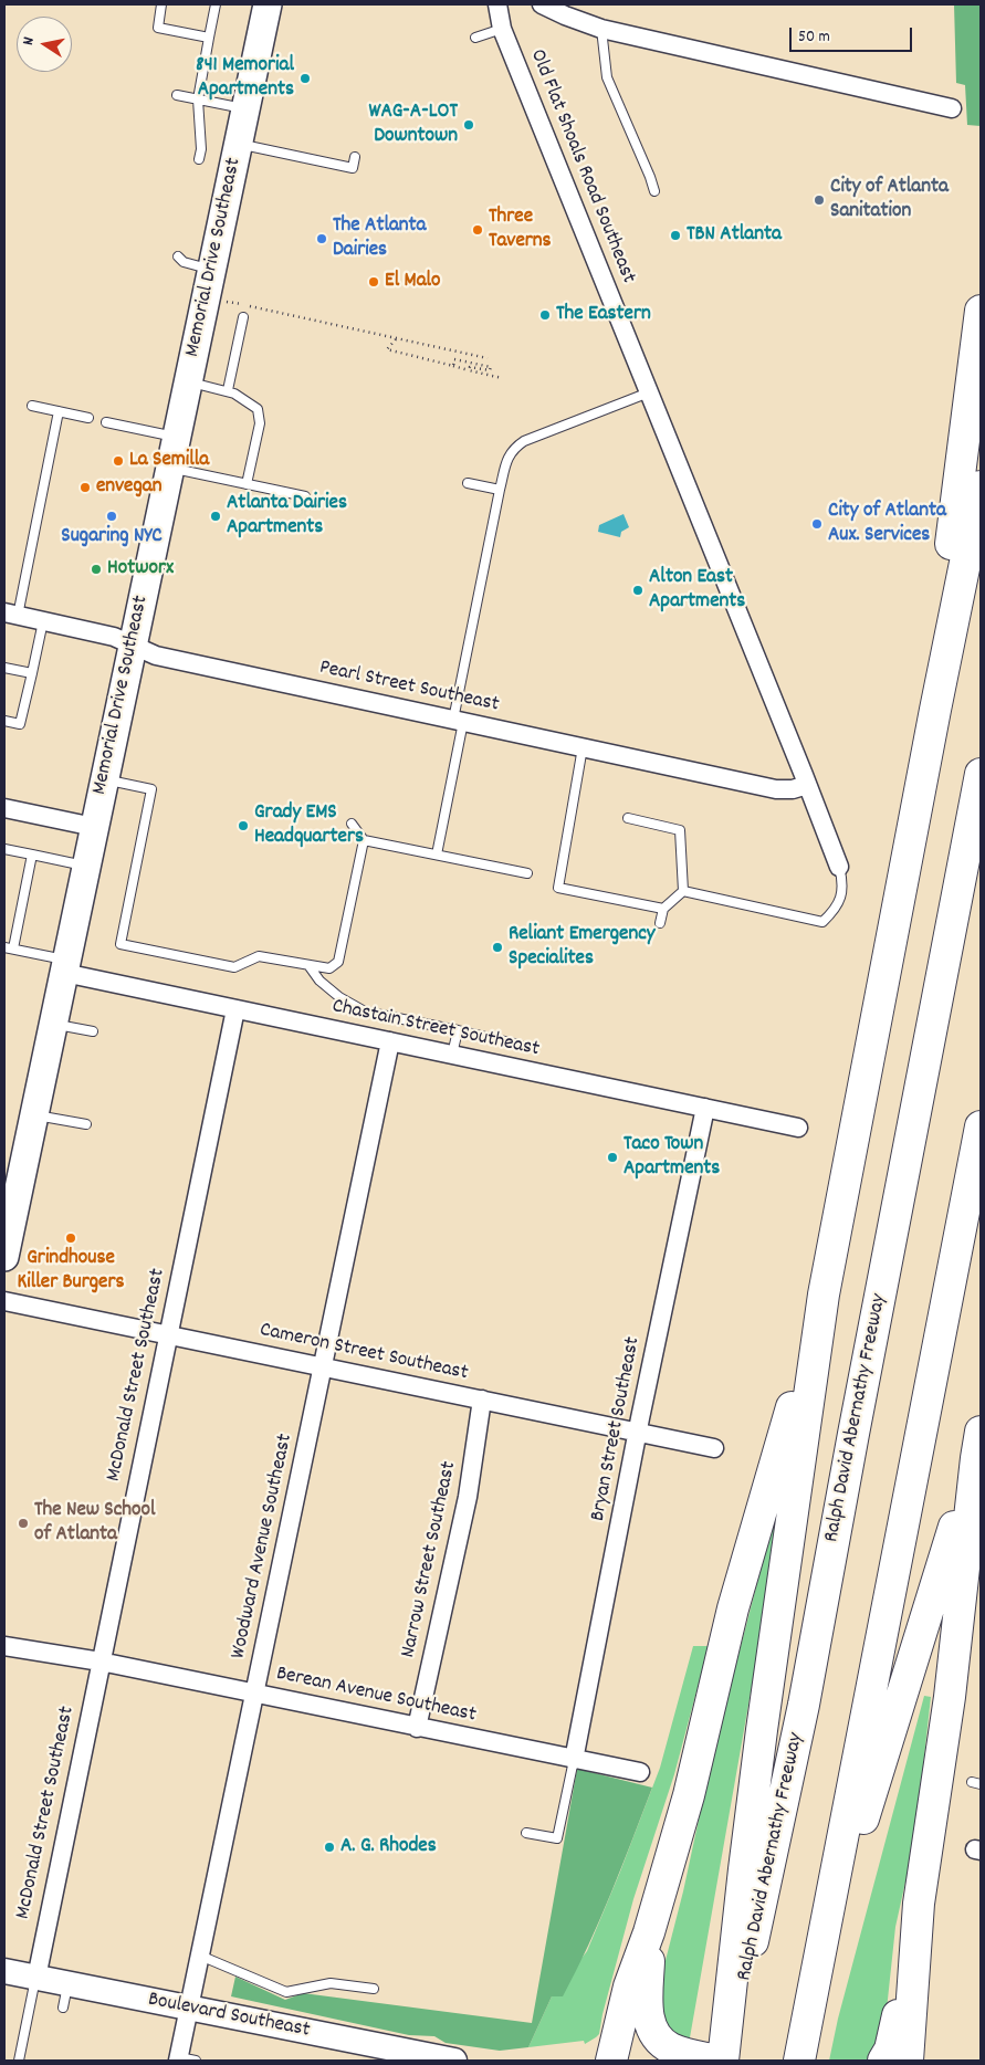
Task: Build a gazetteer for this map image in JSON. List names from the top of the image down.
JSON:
{
  "streets": {
    "highway": ["Ralph David Abernathy Freeway"],
    "main road": ["Memorial Drive Southeast", "Boulevard Southeast"],
    "street": [
      "Old Flat Shoals Road Southeast",
      "Pearl Street Southeast",
      "Chastain Street Southeast",
      "Cameron Street Southeast",
      "McDonald Street Southeast",
      "Bryan Street Southeast",
      "Woodward Avenue Southeast",
      "Narrow Street Southeast",
      "Berean Avenue Southeast"
    ]
  },
  "crossings": [
    ["Old Flat Shoals Road Southeast", "Pearl Street Southeast"],
    ["Memorial Drive Southeast", "Pearl Street Southeast"],
    ["Memorial Drive Southeast", "Chastain Street Southeast"],
    ["Chastain Street Southeast", "McDonald Street Southeast"],
    ["Chastain Street Southeast", "Bryan Street Southeast"],
    ["Chastain Street Southeast", "Woodward Avenue Southeast"],
    ["Cameron Street Southeast", "McDonald Street Southeast"],
    ["Cameron Street Southeast", "Bryan Street Southeast"],
    ["Cameron Street Southeast", "Woodward Avenue Southeast"],
    ["Cameron Street Southeast", "Narrow Street Southeast"],
    ["McDonald Street Southeast", "Berean Avenue Southeast"],
    ["McDonald Street Southeast", "Boulevard Southeast"],
    ["Bryan Street Southeast", "Berean Avenue Southeast"],
    ["Woodward Avenue Southeast", "Berean Avenue Southeast"],
    ["Woodward Avenue Southeast", "Boulevard Southeast"],
    ["Narrow Street Southeast", "Berean Avenue Southeast"]
  ],
  "places": [
    "841 Memorial Apartments",
    "WAG-A-LOT Downtown",
    "City of Atlanta Sanitation",
    "Three Taverns",
    "TBN Atlanta",
    "The Atlanta Dairies",
    "El Malo",
    "The Eastern",
    "La Semilla",
    "envegan",
    "Sugaring NYC",
    "Atlanta Dairies Apartments",
    "City of Atlanta Aux. Services",
    "Hotworx",
    "Alton East Apartments",
    "Grady EMS Headquarters",
    "Reliant Emergency Specialites",
    "Taco Town Apartments",
    "Grindhouse Killer Burgers",
    "The New School of Atlanta",
    "A. G. Rhodes"
  ],
  "scale_bar": "50 m",
  "north": "left"
}
